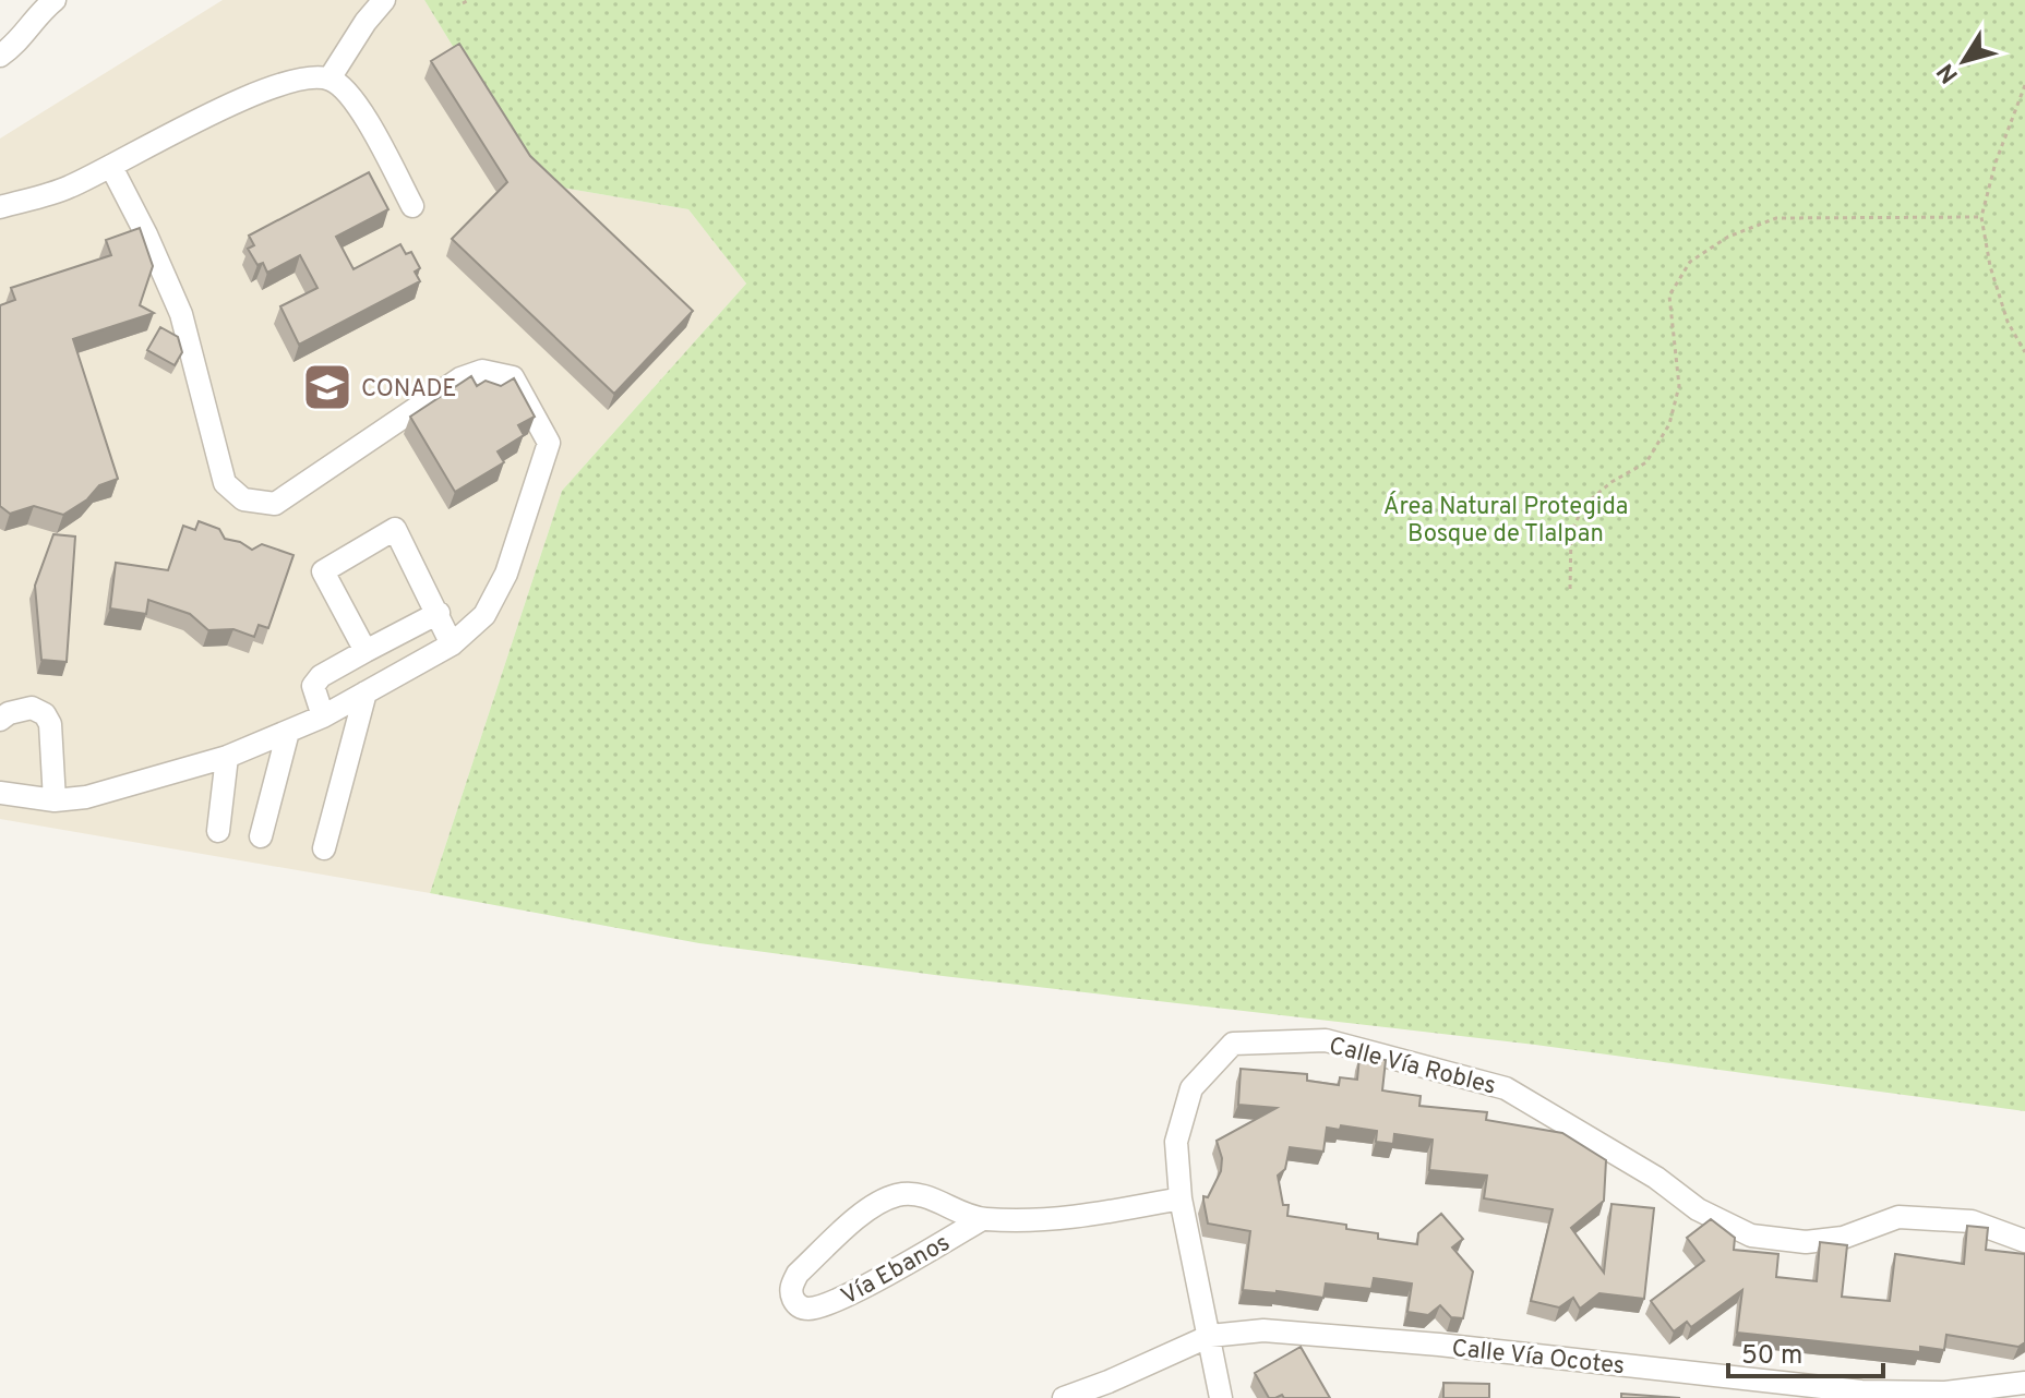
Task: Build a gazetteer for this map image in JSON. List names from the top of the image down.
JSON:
{
  "streets": {
    "street": ["Calle Vía Robles", "Vía Ebanos", "Calle Vía Ocotes"]
  },
  "crossings": [
    ["Calle Vía Robles", "Vía Ebanos"],
    ["Calle Vía Robles", "Calle Vía Ocotes"]
  ],
  "parks": ["Área Natural Protegida Bosque de Tlalpan"],
  "places": {
    "school or university": ["CONADE"]
  },
  "scale_bar": "50 m",
  "north": "bottom left"
}
